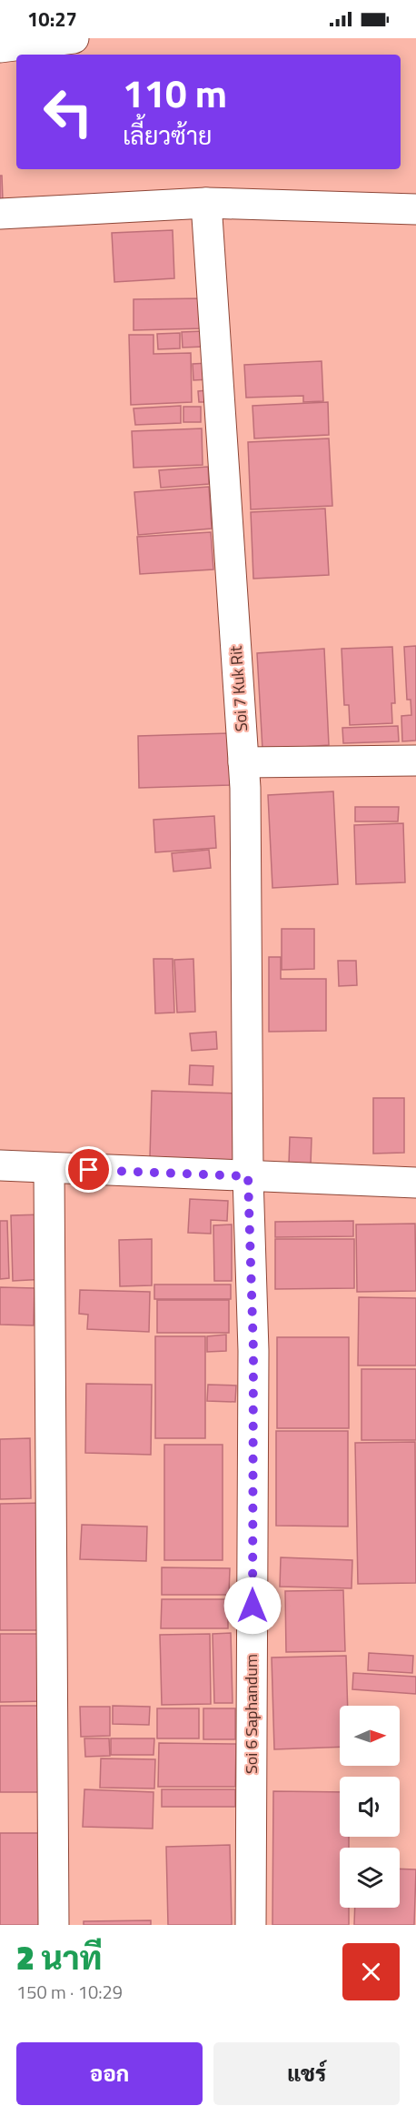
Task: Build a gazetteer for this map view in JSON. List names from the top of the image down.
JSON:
{
  "streets": {
    "street": ["Soi 7 Kuk Rit", "Soi 6 Saphandum"]
  },
  "crossings": [
    ["Soi 7 Kuk Rit", "Soi 6 Saphandum"]
  ],
  "north": "right",
  "page": {
    "status": "10:27",
    "turn": ["110 m", "เลี้ยวซ้าย"],
    "heading": ["2 นาที", "150 m · 10:29"],
    "buttons": ["ออก", "แชร์"]
  }
}
